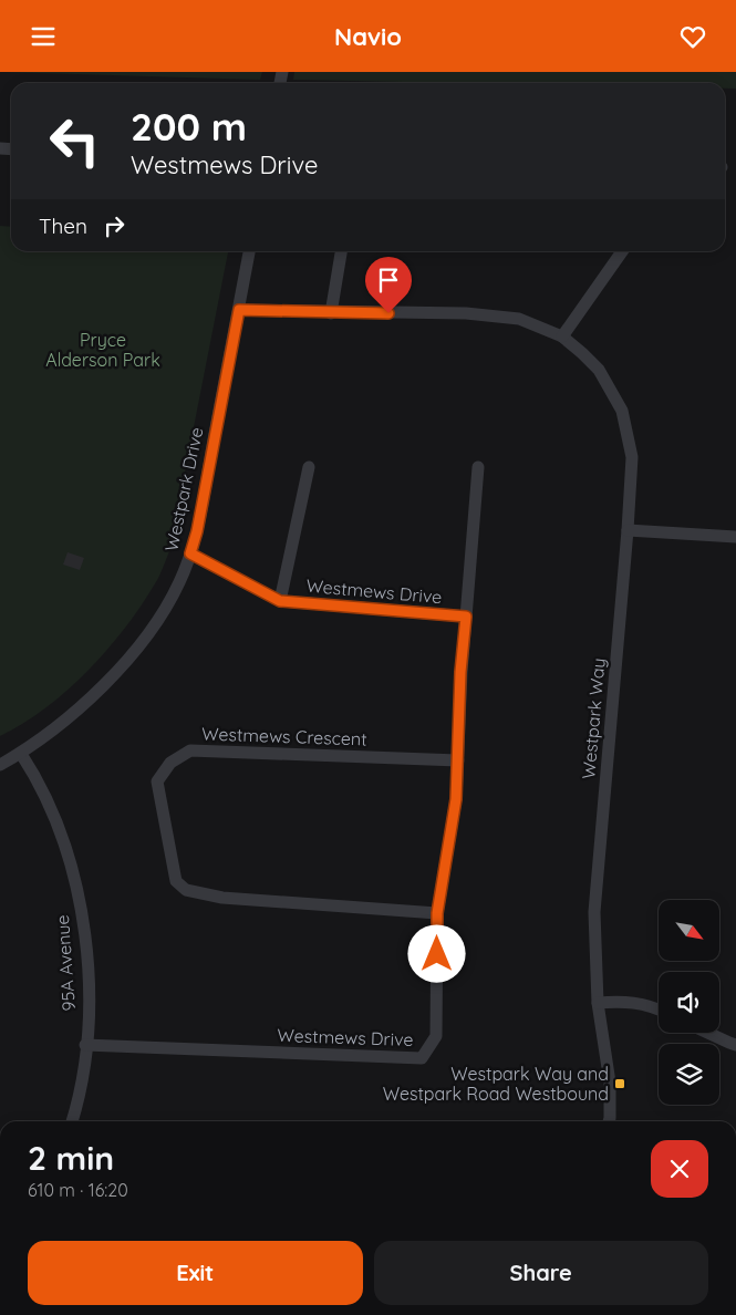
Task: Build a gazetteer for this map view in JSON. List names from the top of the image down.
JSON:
{
  "streets": {
    "street": [
      "Westpark Drive",
      "Westmews Drive",
      "Westpark Way",
      "Westmews Crescent",
      "95A Avenue"
    ]
  },
  "crossings": [
    ["Westpark Drive", "Westmews Drive"],
    ["Westpark Drive", "Westpark Way"],
    ["Westpark Drive", "95A Avenue"],
    ["Westmews Drive", "Westmews Crescent"],
    ["Westmews Drive", "95A Avenue"]
  ],
  "parks": ["Pryce Alderson Park"],
  "places": {
    "transit": ["Westpark Way and Westpark Road Westbound"]
  },
  "north": "bottom right",
  "page": {
    "header": "Navio",
    "turn": ["200 m", "Westmews Drive"],
    "then": "Then",
    "heading": ["2 min", "610 m · 16:20"],
    "buttons": ["Exit", "Share"]
  }
}
